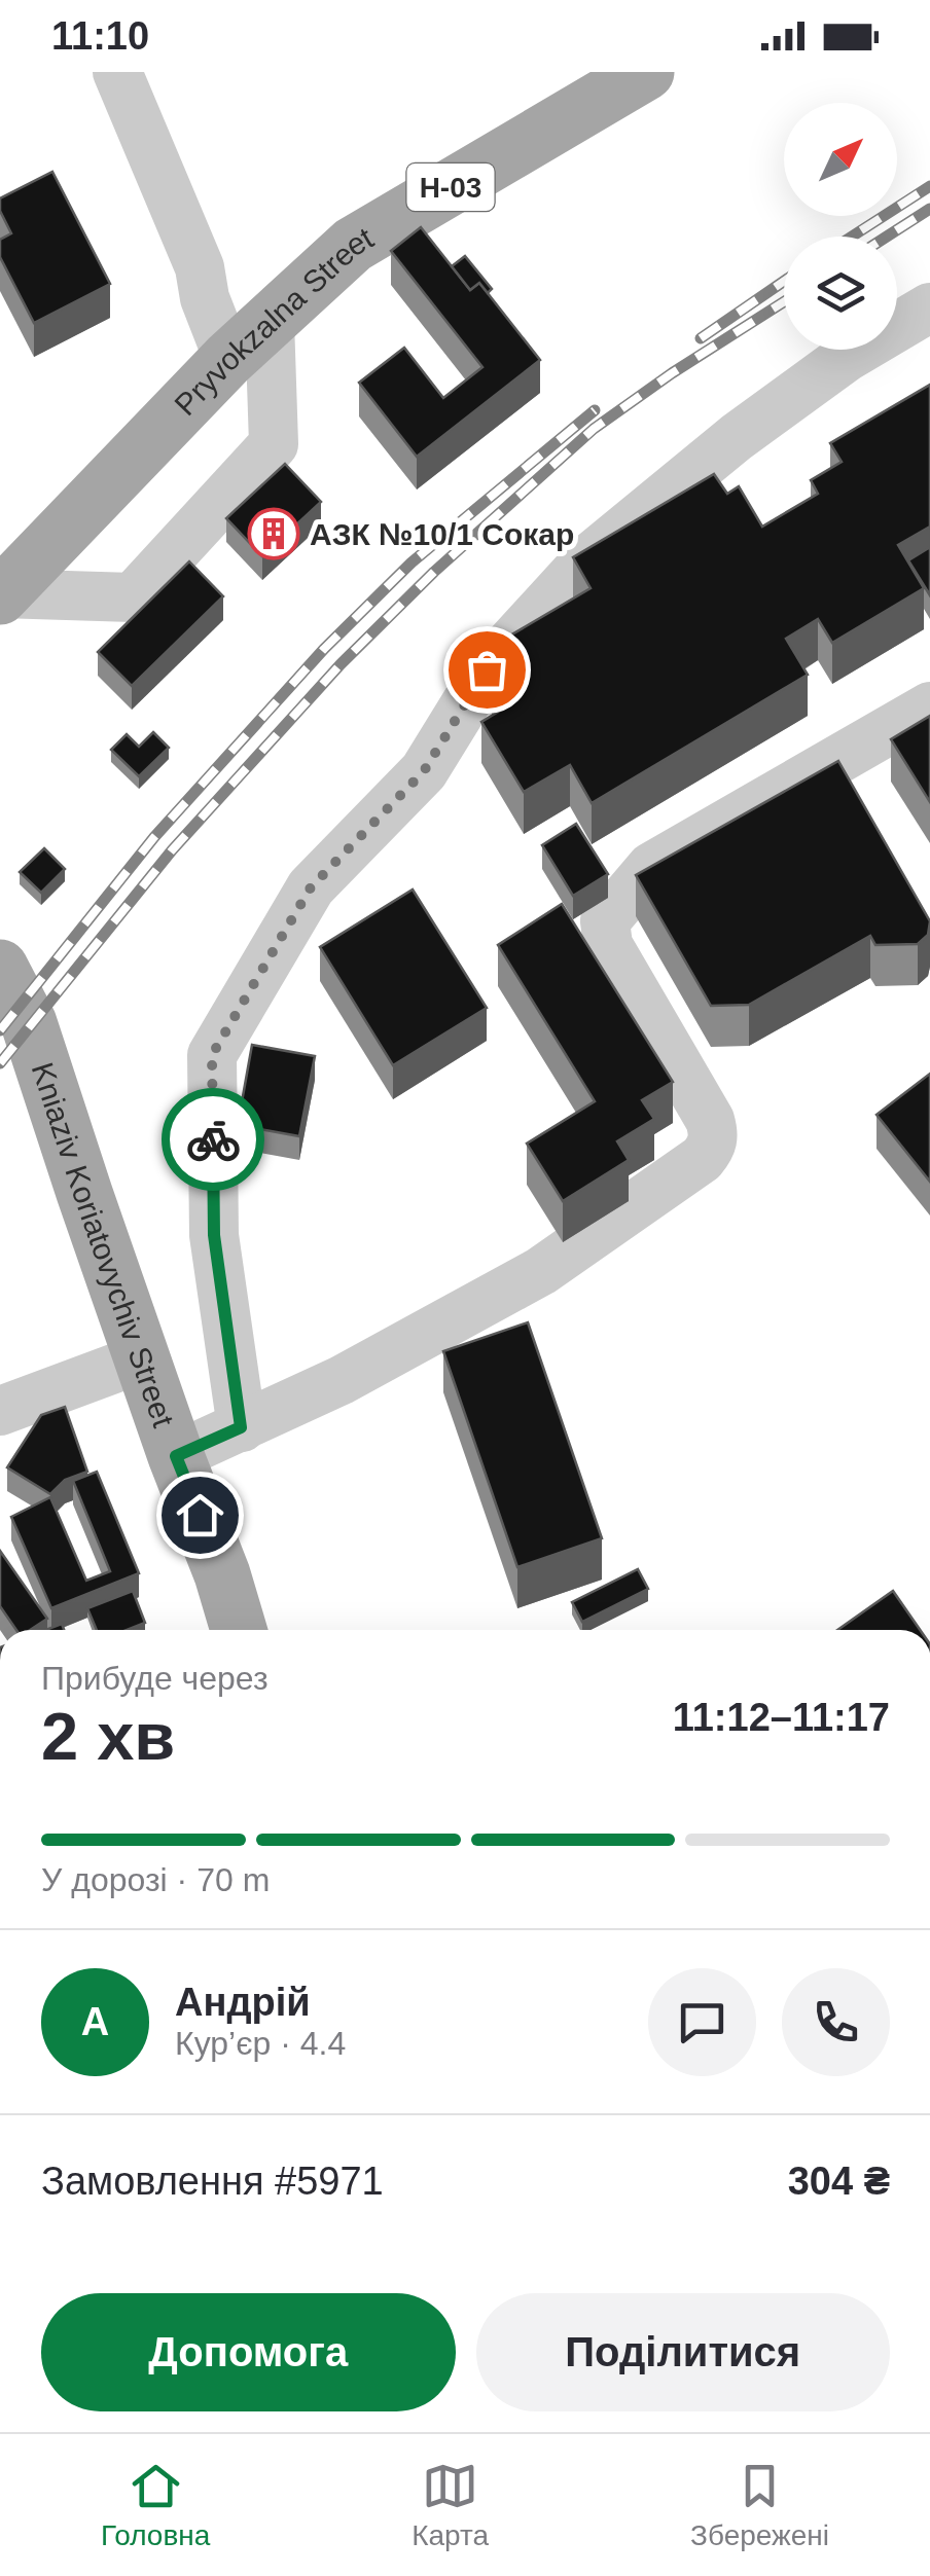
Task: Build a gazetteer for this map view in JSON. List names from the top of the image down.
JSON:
{
  "streets": {
    "main road": ["Н-03", "Pryvokzalna Street", "Kniaziv Koriatovychiv Street"]
  },
  "places": {
    "building": ["АЗК №10/1 Сокар"]
  },
  "north": "top right",
  "page": {
    "status": "11:10",
    "heading": ["2 хв", "Прибуде через", "11:12–11:17"],
    "panel": [
      "Андрій",
      "Кур’єр · 4.4",
      "Замовлення #5971",
      "304 ₴"
    ],
    "bar": "У дорозі · 70 m",
    "round": "А",
    "buttons": ["Допомога", "Поділитися"],
    "tabs": ["Головна", "Карта", "Збережені"]
  }
}
